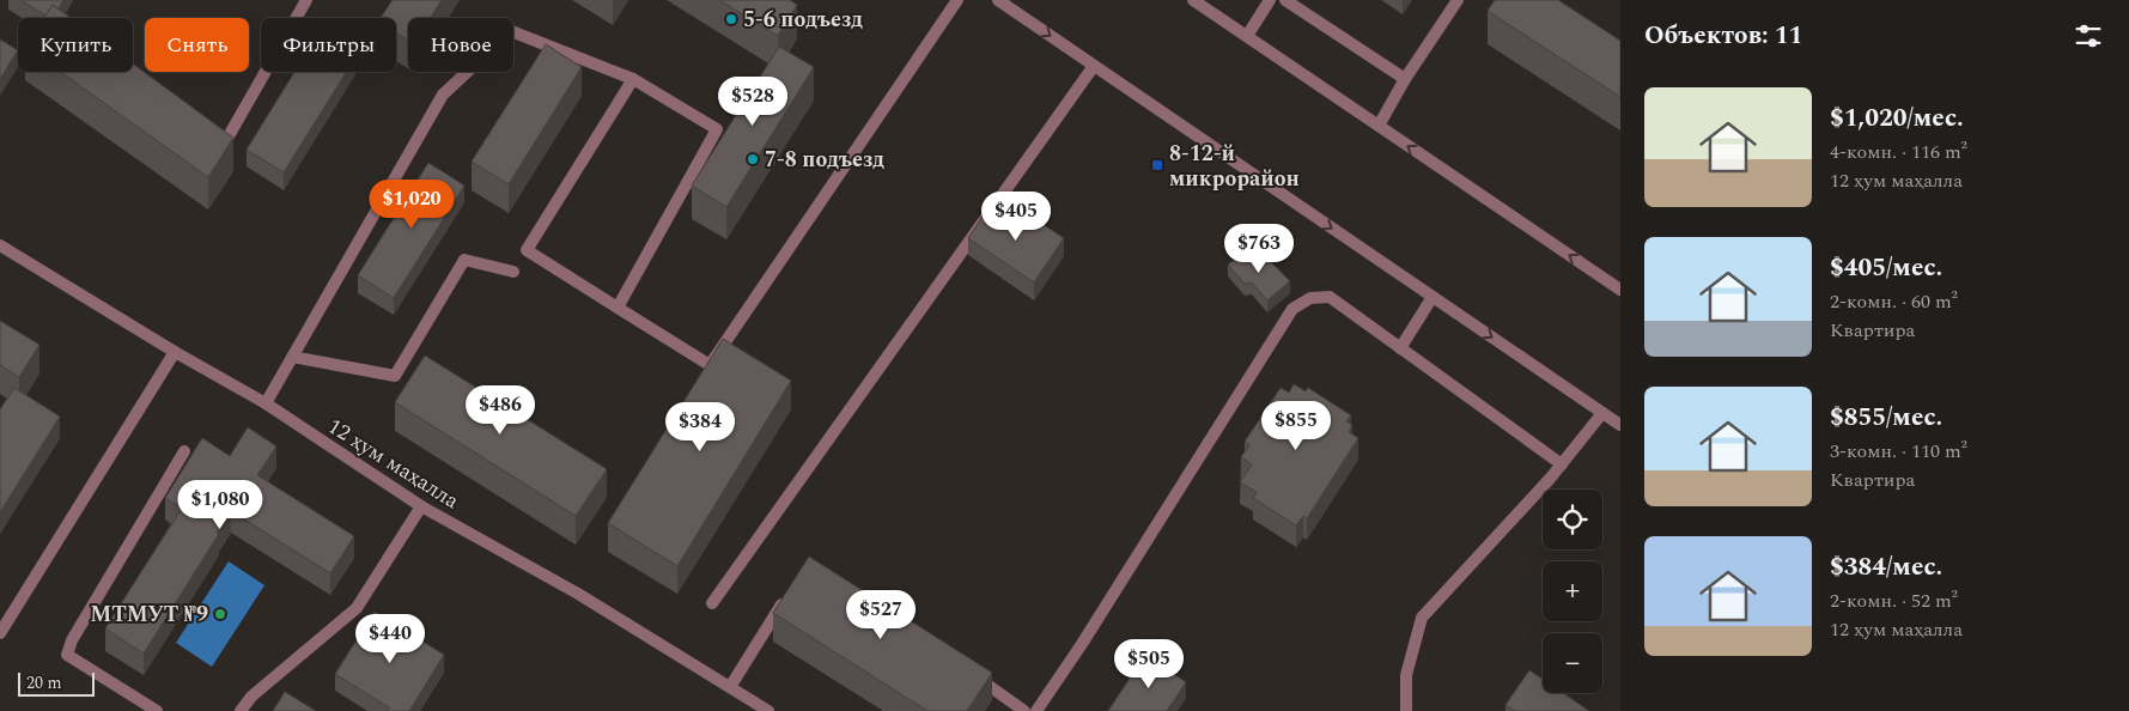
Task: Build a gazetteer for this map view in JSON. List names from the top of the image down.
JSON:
{
  "streets": {
    "street": ["12 ҳум маҳалла"]
  },
  "places": {
    "other": ["5-6 подъезд", "7-8 подъезд", "МТМУТ №9"],
    "transit": ["8-12-й микрорайон"]
  },
  "scale_bar": "20 m",
  "page": {
    "heading": "Объектов: 11",
    "chip": [
      "Купить",
      "Снять",
      "Фильтры",
      "Новое"
    ],
    "list": [
      {
        "name": "$1,020/мес.",
        "note": "4-комн. · 116 m² · 12 ҳум маҳалла"
      },
      {
        "name": "$405/мес.",
        "note": "2-комн. · 60 m² · Квартира"
      },
      {
        "name": "$855/мес.",
        "note": "3-комн. · 110 m² · Квартира"
      },
      {
        "name": "$384/мес.",
        "note": "2-комн. · 52 m² · 12 ҳум маҳалла"
      }
    ],
    "price": [
      "$528",
      "$1,020",
      "$405",
      "$763",
      "$486",
      "$855",
      "$384",
      "$1,080",
      "$527",
      "$440",
      "$505"
    ],
    "map_buttons": ["+", "−"],
    "scale": "20 m"
  }
}
